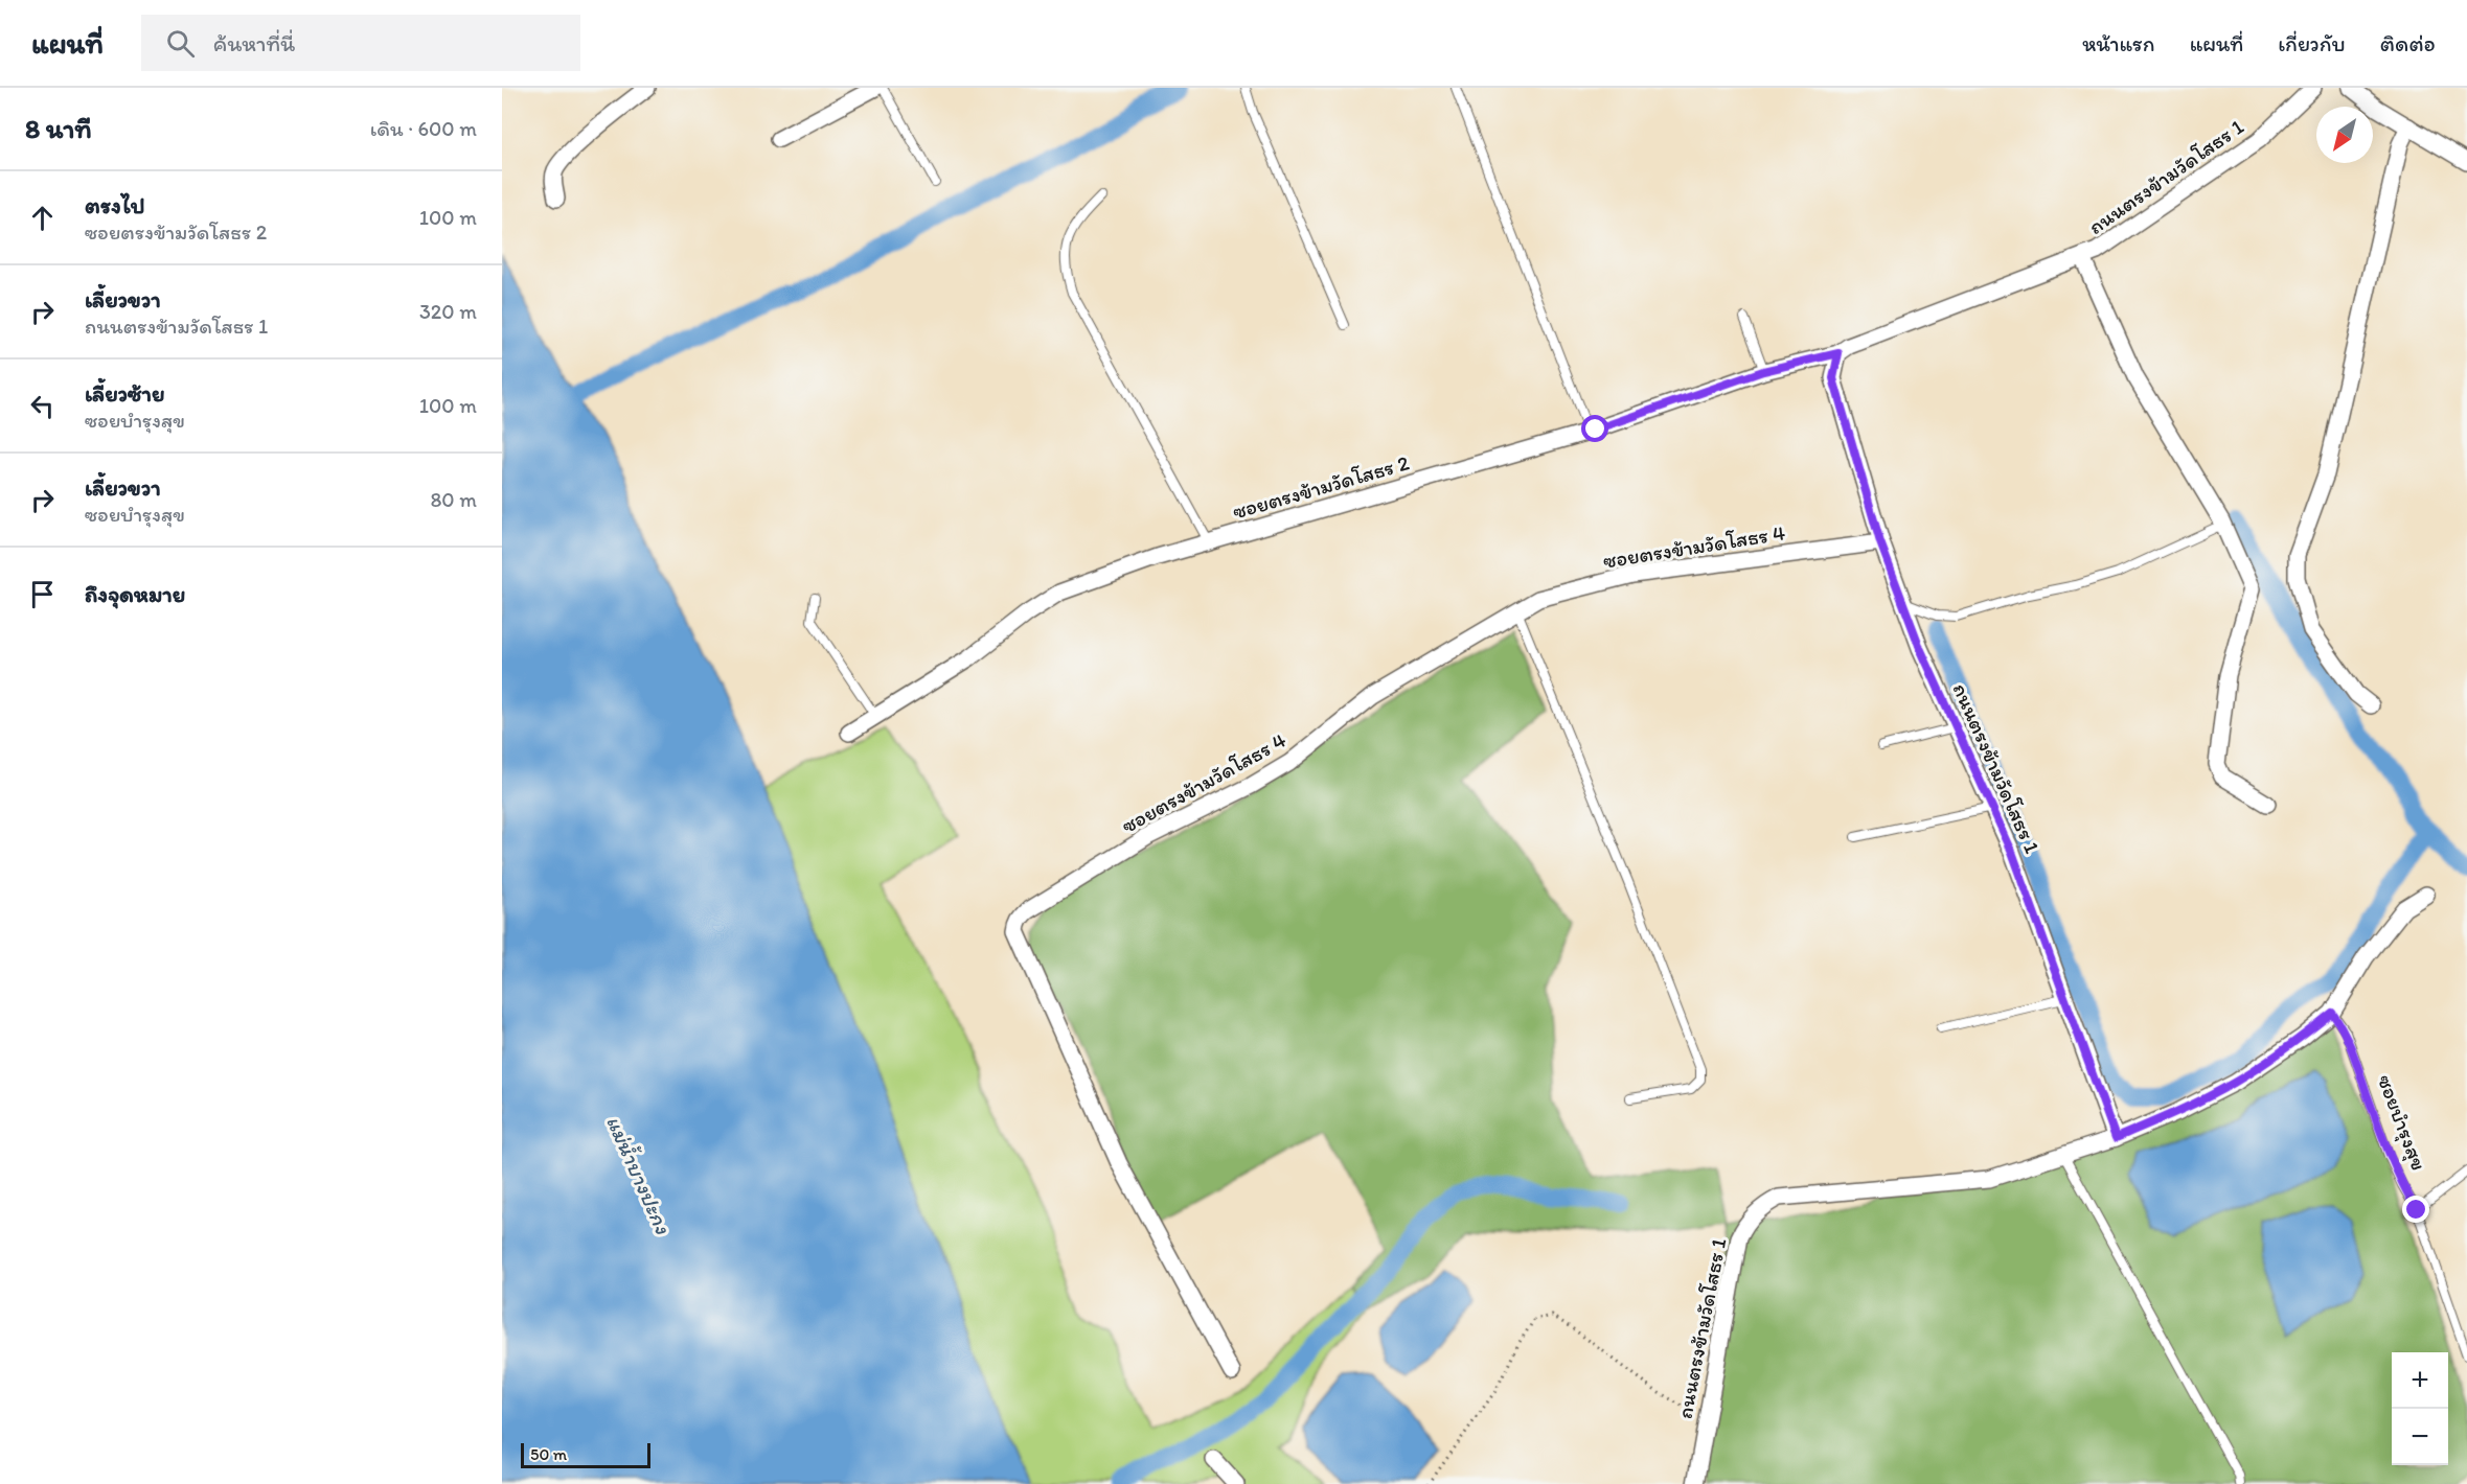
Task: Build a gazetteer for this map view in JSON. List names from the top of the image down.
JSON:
{
  "streets": {
    "street": ["ถนนตรงข้ามวัดโสธร 1", "ซอยตรงข้ามวัดโสธร 2", "ซอยตรงข้ามวัดโสธร 4"],
    "lane": ["ซอยบำรุงสุข"]
  },
  "crossings": [
    ["ถนนตรงข้ามวัดโสธร 1", "ซอยตรงข้ามวัดโสธร 2"],
    ["ถนนตรงข้ามวัดโสธร 1", "ซอยตรงข้ามวัดโสธร 4"]
  ],
  "water": ["แม่น้ำบางปะกง"],
  "scale_bar": "50 m",
  "north": "bottom left",
  "page": {
    "header": "แผนที่",
    "search": "ค้นหาที่นี่",
    "nav": [
      "หน้าแรก",
      "แผนที่",
      "เกี่ยวกับ",
      "ติดต่อ"
    ],
    "heading": ["8 นาที", "เดิน · 600 m"],
    "list": [
      ["ตรงไป", "ซอยตรงข้ามวัดโสธร 2", "100 m"],
      ["เลี้ยวขวา", "ถนนตรงข้ามวัดโสธร 1", "320 m"],
      ["เลี้ยวซ้าย", "ซอยบำรุงสุข", "100 m"],
      ["เลี้ยวขวา", "ซอยบำรุงสุข", "80 m"],
      "ถึงจุดหมาย"
    ],
    "map_buttons": ["+", "−"],
    "scale": "50 m"
  }
}
